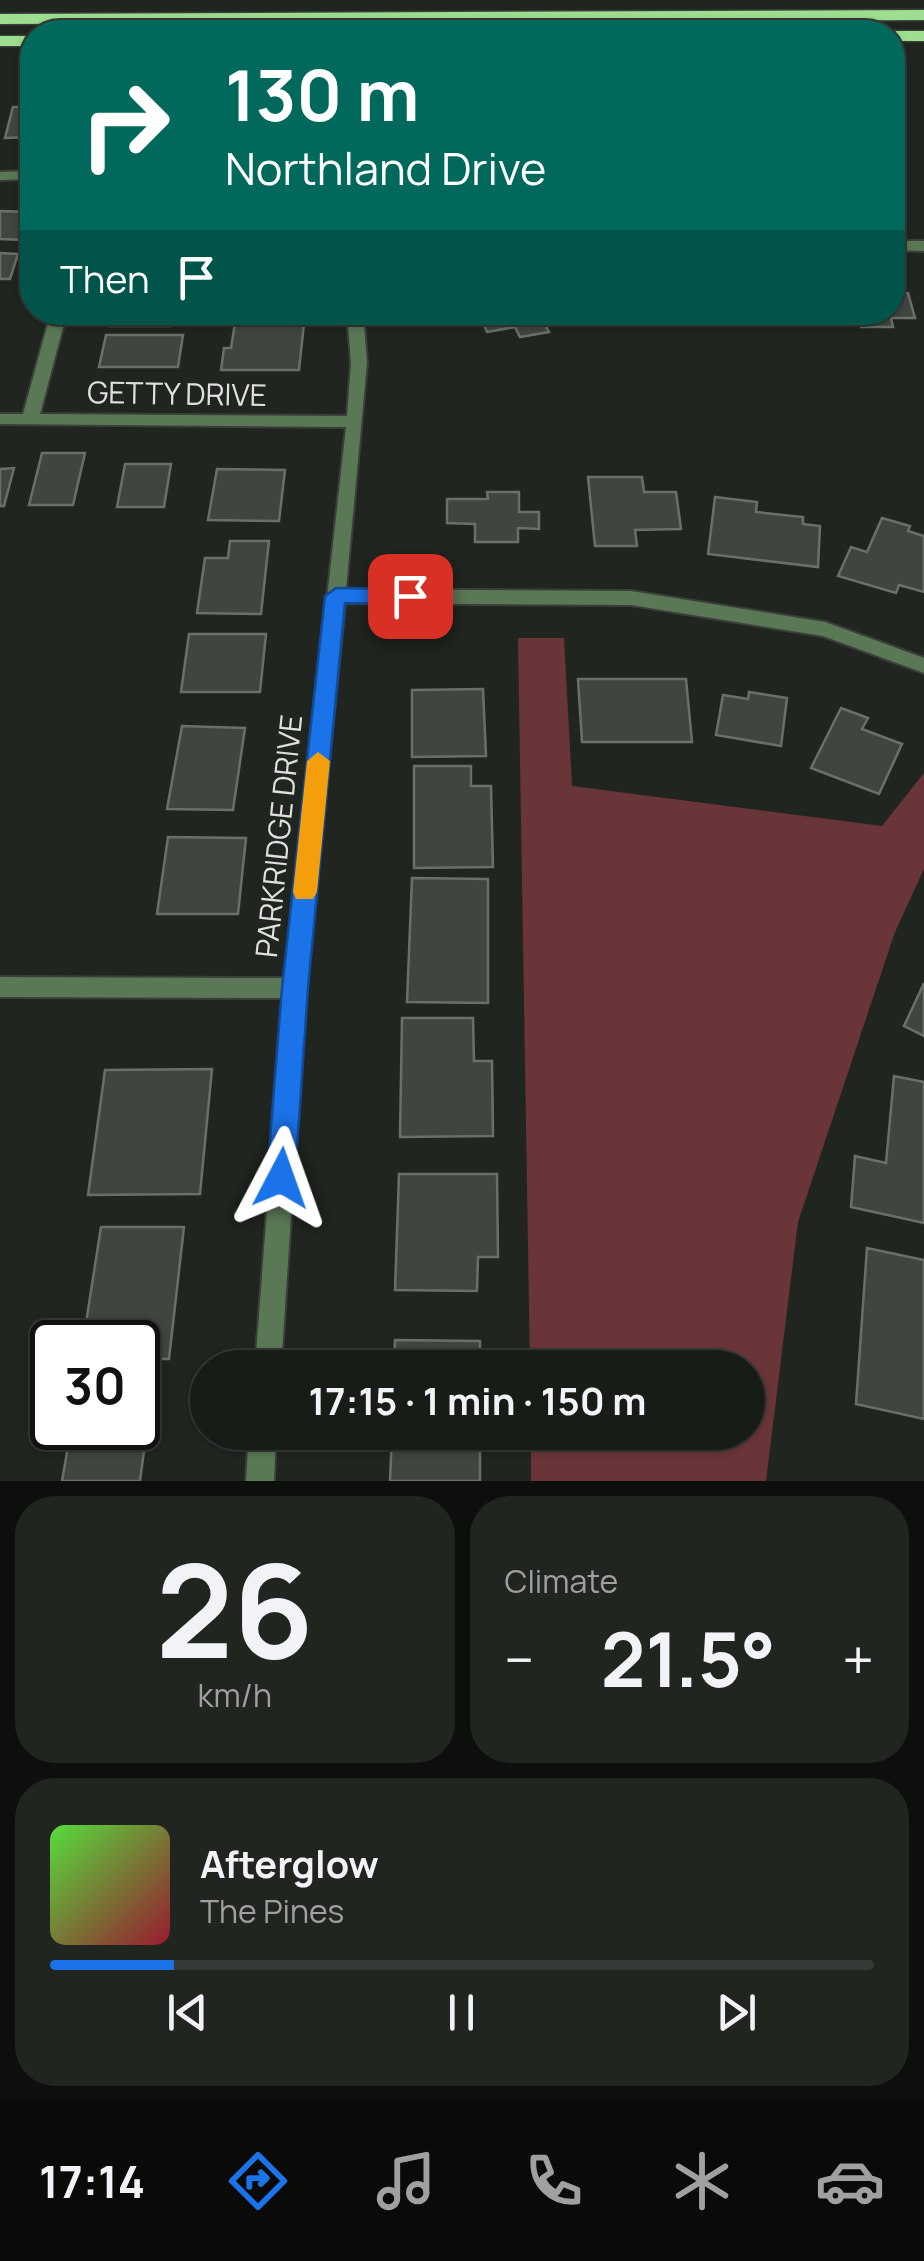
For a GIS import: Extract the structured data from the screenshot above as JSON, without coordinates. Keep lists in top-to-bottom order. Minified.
{"streets":{"street":["GETTY DRIVE","PARKRIDGE DRIVE"]},"crossings":[["GETTY DRIVE","PARKRIDGE DRIVE"]],"page":{"turn":["130 m","Northland Drive"],"then":"Then","limit":"30","trip":"17:15 · 1 min · 150 m","tile":[["26","km/h"],"Climate"],"heat":["−","21.5°","+"],"song":["Afterglow","The Pines"],"tabs":"17:14"}}
